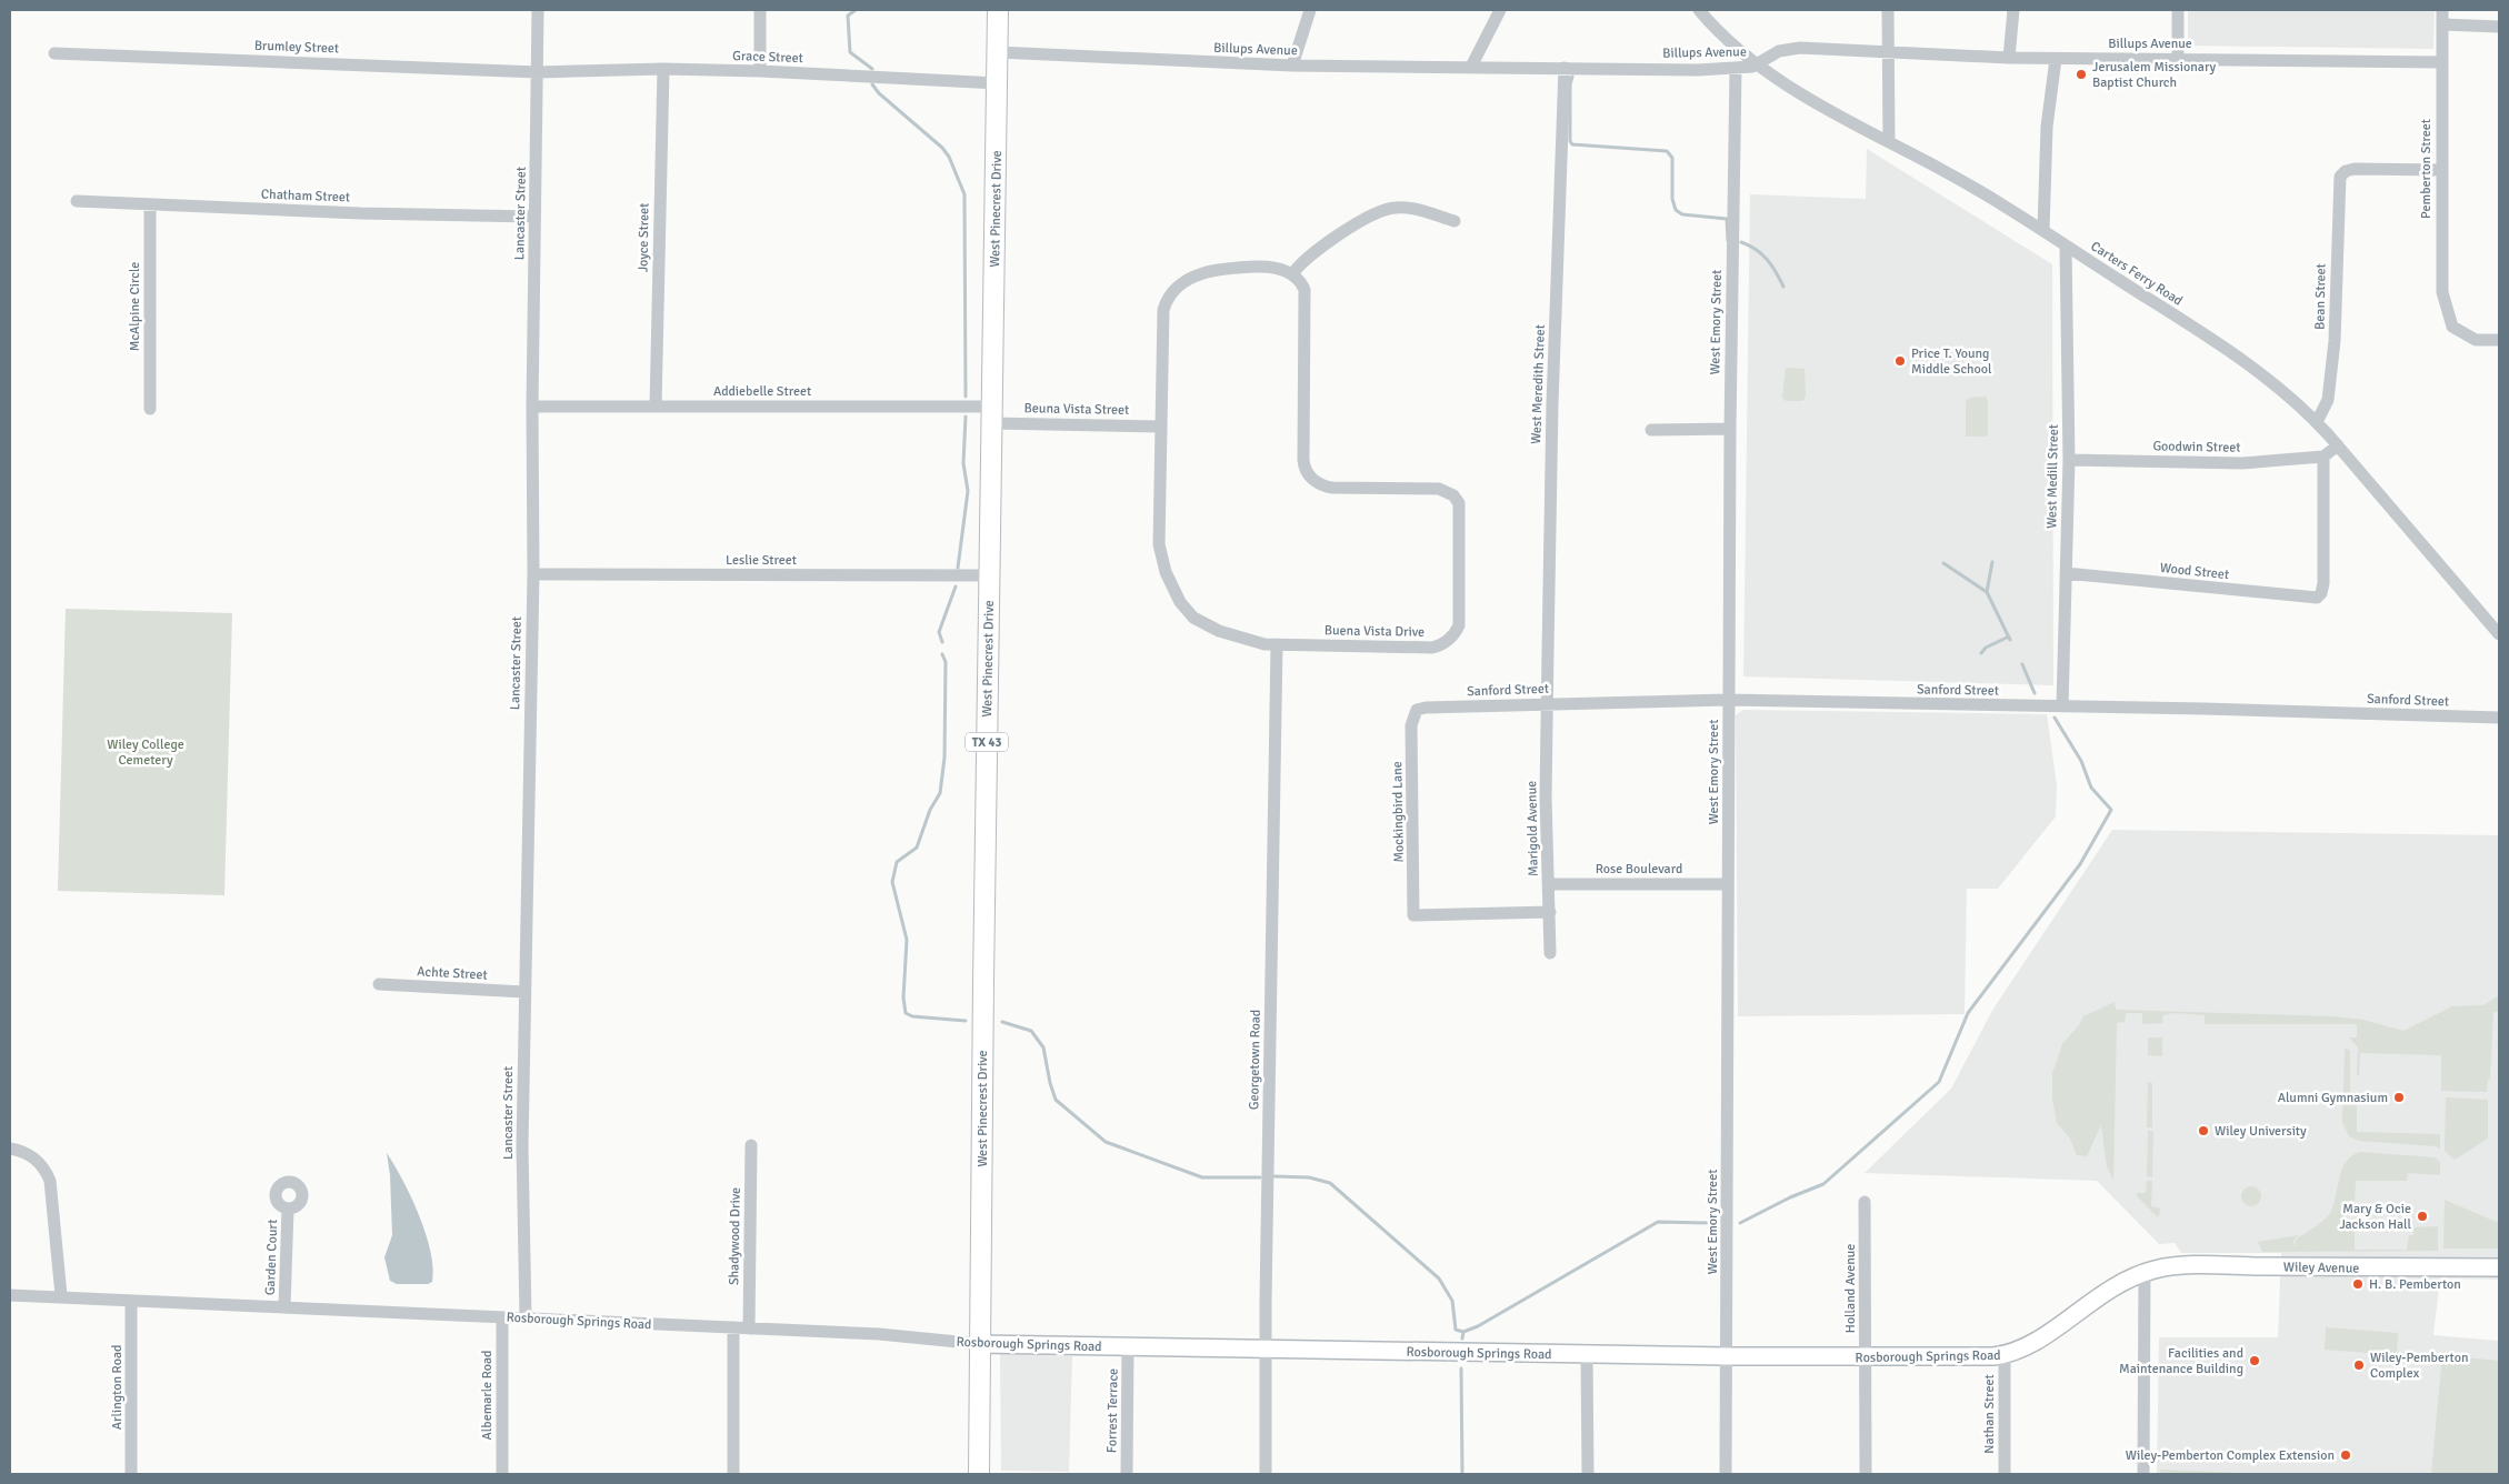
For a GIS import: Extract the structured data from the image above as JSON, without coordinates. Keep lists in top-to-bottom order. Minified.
{"streets":{"main road":["West Pinecrest Drive","TX 43"],"street":["Billups Avenue","Brumley Street","Grace Street","Pemberton Street","Chatham Street","Lancaster Street","Joyce Street","Carters Ferry Road","Bean Street","McAlpine Circle","West Emory Street","West Meredith Street","Addiebelle Street","Beuna Vista Street","Goodwin Street","West Medill Street","Leslie Street","Wood Street","Buena Vista Drive","Sanford Street","Mockingbird Lane","Marigold Avenue","Rose Boulevard","Achte Street","Georgetown Road","Shadywood Drive","Garden Court","Wiley Avenue","Holland Avenue","Rosborough Springs Road","Arlington Road","Albemarle Road","Forrest Terrace","Nathan Street"]},"crossings":[["Billups Avenue","Pemberton Street"],["Billups Avenue","West Pinecrest Drive"],["Billups Avenue","Carters Ferry Road"],["Billups Avenue","West Emory Street"],["Billups Avenue","West Meredith Street"],["Brumley Street","Grace Street"],["Brumley Street","Lancaster Street"],["Grace Street","West Pinecrest Drive"],["Grace Street","Lancaster Street"],["Grace Street","Joyce Street"],["Pemberton Street","Bean Street"],["Chatham Street","Lancaster Street"],["Chatham Street","McAlpine Circle"],["West Pinecrest Drive","Addiebelle Street"],["West Pinecrest Drive","Beuna Vista Street"],["West Pinecrest Drive","Leslie Street"],["West Pinecrest Drive","Rosborough Springs Road"],["Lancaster Street","Addiebelle Street"],["Lancaster Street","Leslie Street"],["Lancaster Street","Achte Street"],["Lancaster Street","Rosborough Springs Road"],["Joyce Street","Addiebelle Street"],["Carters Ferry Road","Bean Street"],["Carters Ferry Road","West Medill Street"],["West Emory Street","Sanford Street"],["West Emory Street","Rose Boulevard"],["West Emory Street","Rosborough Springs Road"],["West Meredith Street","Sanford Street"],["West Meredith Street","Marigold Avenue"],["Addiebelle Street","Beuna Vista Street"],["Beuna Vista Street","Buena Vista Drive"],["Goodwin Street","West Medill Street"],["Goodwin Street","Wood Street"],["West Medill Street","Wood Street"],["West Medill Street","Sanford Street"],["Buena Vista Drive","Georgetown Road"],["Sanford Street","Mockingbird Lane"],["Sanford Street","Marigold Avenue"],["Mockingbird Lane","Marigold Avenue"],["Marigold Avenue","Rose Boulevard"],["Georgetown Road","Rosborough Springs Road"],["Shadywood Drive","Rosborough Springs Road"],["Garden Court","Rosborough Springs Road"],["Wiley Avenue","Rosborough Springs Road"],["Holland Avenue","Rosborough Springs Road"],["Rosborough Springs Road","Arlington Road"],["Rosborough Springs Road","Albemarle Road"],["Rosborough Springs Road","Forrest Terrace"],["Rosborough Springs Road","Nathan Street"]],"parks":["Wiley College Cemetery"],"places":["Jerusalem Missionary Baptist Church","Price T. Young Middle School","Alumni Gymnasium","Wiley University","Mary & Ocie Jackson Hall","H. B. Pemberton","Facilities and Maintenance Building","Wiley-Pemberton Complex","Wiley-Pemberton Complex Extension"]}
